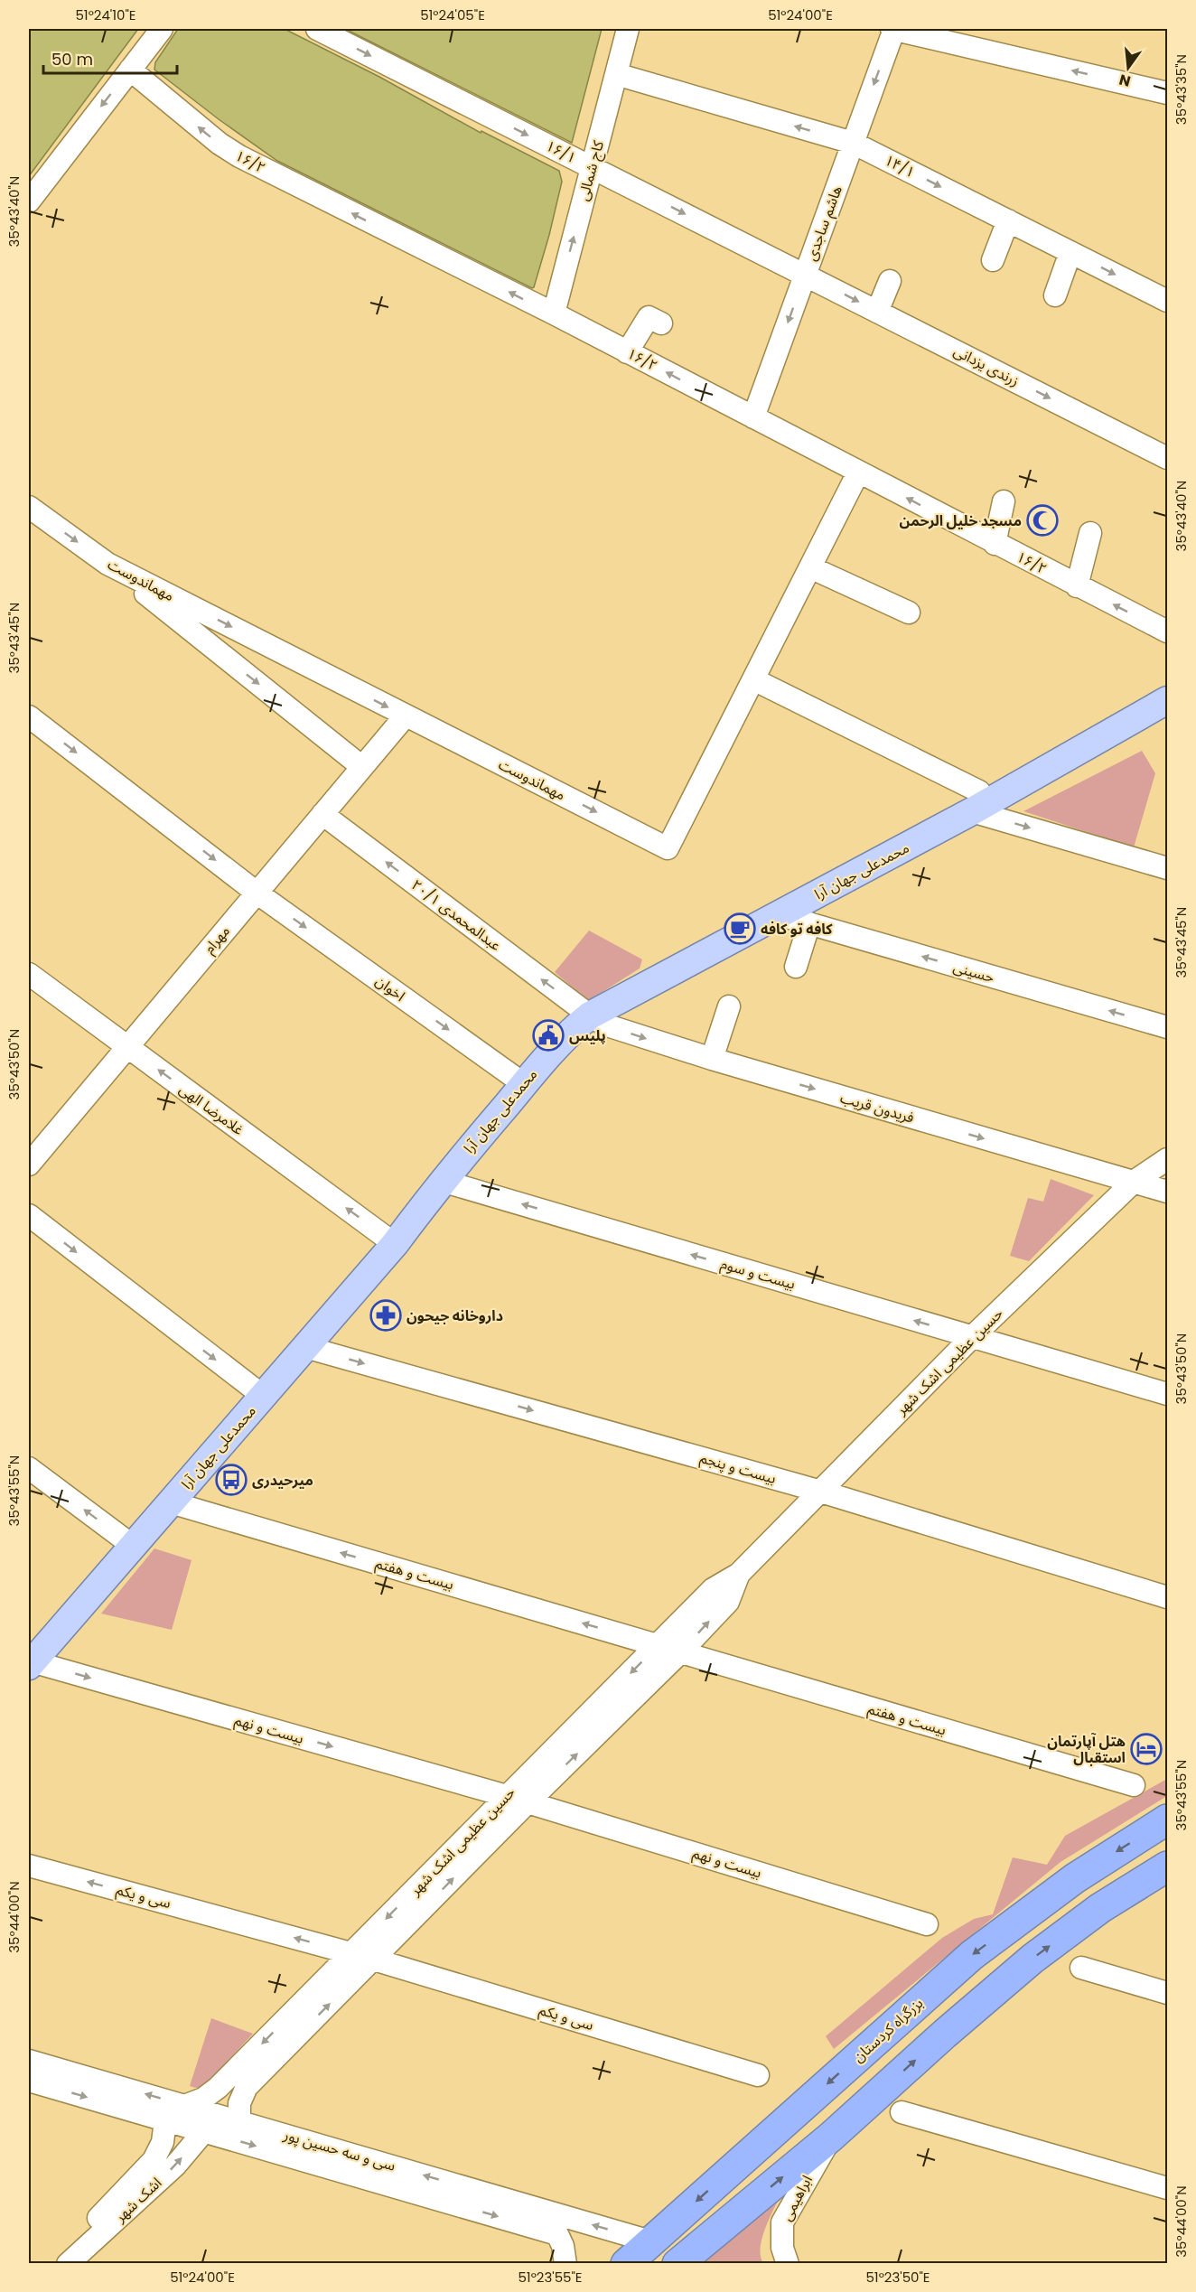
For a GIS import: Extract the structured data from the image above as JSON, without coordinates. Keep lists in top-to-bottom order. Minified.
{"streets":{"highway":["بزرگراه کردستان"],"main road":["محمدعلی جهان آرا"],"street":["۱۶/۱","۱۶/۲","۱۴/۱","کاج شمالی","هاشم ساجدی","زرندی یزدانی","مهماندوست","عبدالمحمدی ۲۰/۱","مهرام","حسینی","اخوان","فریدون قریب","غلامرضا الهی","بیست و سوم","حسین عظیمی اشک شهر","بیست و پنجم","بیست و هفتم","بیست و نهم","سی و یکم","سی و سه حسین پور","ابراهیمی","اشک شهر"]},"crossings":[["۱۶/۱","کاج شمالی"],["۱۶/۱","هاشم ساجدی"],["۱۶/۱","زرندی یزدانی"],["۱۶/۲","کاج شمالی"],["۱۶/۲","هاشم ساجدی"],["۱۶/۲","مهماندوست"],["۱۴/۱","کاج شمالی"],["۱۴/۱","هاشم ساجدی"],["هاشم ساجدی","زرندی یزدانی"],["مهماندوست","مهرام"],["محمدعلی جهان آرا","عبدالمحمدی ۲۰/۱"],["محمدعلی جهان آرا","حسینی"],["محمدعلی جهان آرا","اخوان"],["محمدعلی جهان آرا","فریدون قریب"],["محمدعلی جهان آرا","غلامرضا الهی"],["محمدعلی جهان آرا","بیست و سوم"],["محمدعلی جهان آرا","بیست و پنجم"],["محمدعلی جهان آرا","بیست و هفتم"],["محمدعلی جهان آرا","بیست و نهم"],["عبدالمحمدی ۲۰/۱","مهرام"],["عبدالمحمدی ۲۰/۱","فریدون قریب"],["مهرام","اخوان"],["مهرام","غلامرضا الهی"],["فریدون قریب","حسین عظیمی اشک شهر"],["بیست و سوم","حسین عظیمی اشک شهر"],["حسین عظیمی اشک شهر","بیست و پنجم"],["حسین عظیمی اشک شهر","بیست و هفتم"],["حسین عظیمی اشک شهر","بیست و نهم"],["حسین عظیمی اشک شهر","سی و یکم"],["حسین عظیمی اشک شهر","سی و سه حسین پور"],["بزرگراه کردستان","سی و سه حسین پور"],["سی و سه حسین پور","اشک شهر"]],"one_way":["۱۶/۱","۱۶/۲","کاج شمالی","هاشم ساجدی","زرندی یزدانی","عبدالمحمدی ۲۰/۱","فریدون قریب","غلامرضا الهی","بیست و سوم","بیست و پنجم","بیست و هفتم","بیست و نهم","سی و یکم"],"places":{"mosque":["مسجد خلیل الرحمن"],"cafe":["کافه تو کافه"],"public building":["پلیس"],"pharmacy":["داروخانه جیحون"],"bus stop":["میرحیدری"],"hotel":["هتل آپارتمان استقبال"]},"scale_bar":"50 m","north":"bottom","coordinates":["51°24'10\"E","51°24'05\"E","51°24'00\"E","35°43'35\"N","35°43'40\"N","35°43'45\"N","35°43'50\"N","35°43'55\"N","35°44'00\"N","51°23'55\"E","51°23'50\"E"]}
